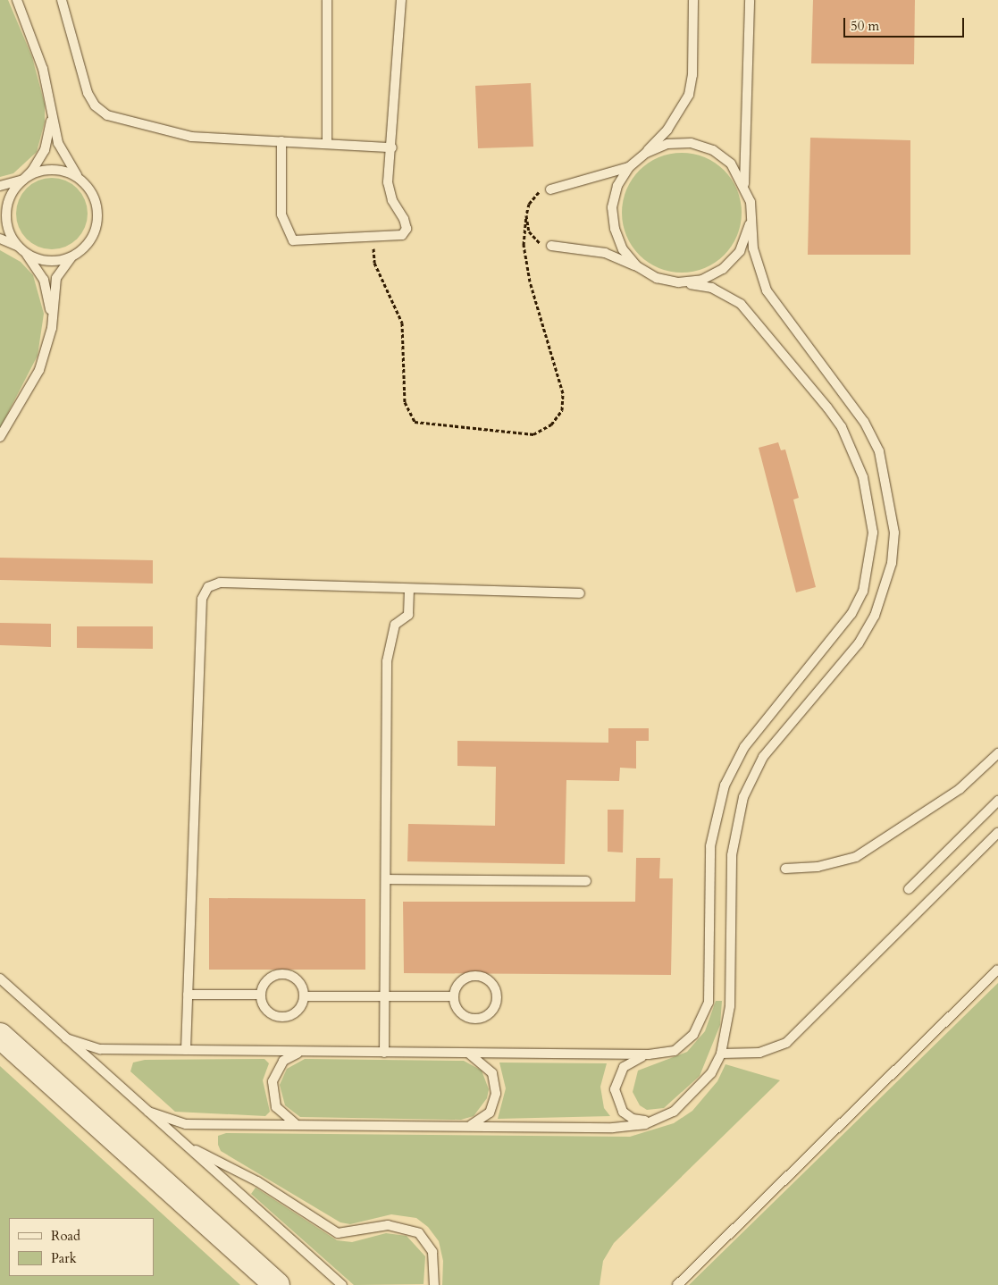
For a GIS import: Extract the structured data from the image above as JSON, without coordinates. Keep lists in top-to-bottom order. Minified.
{"legend":["Road","Park"],"scale_bar":"50 m"}
